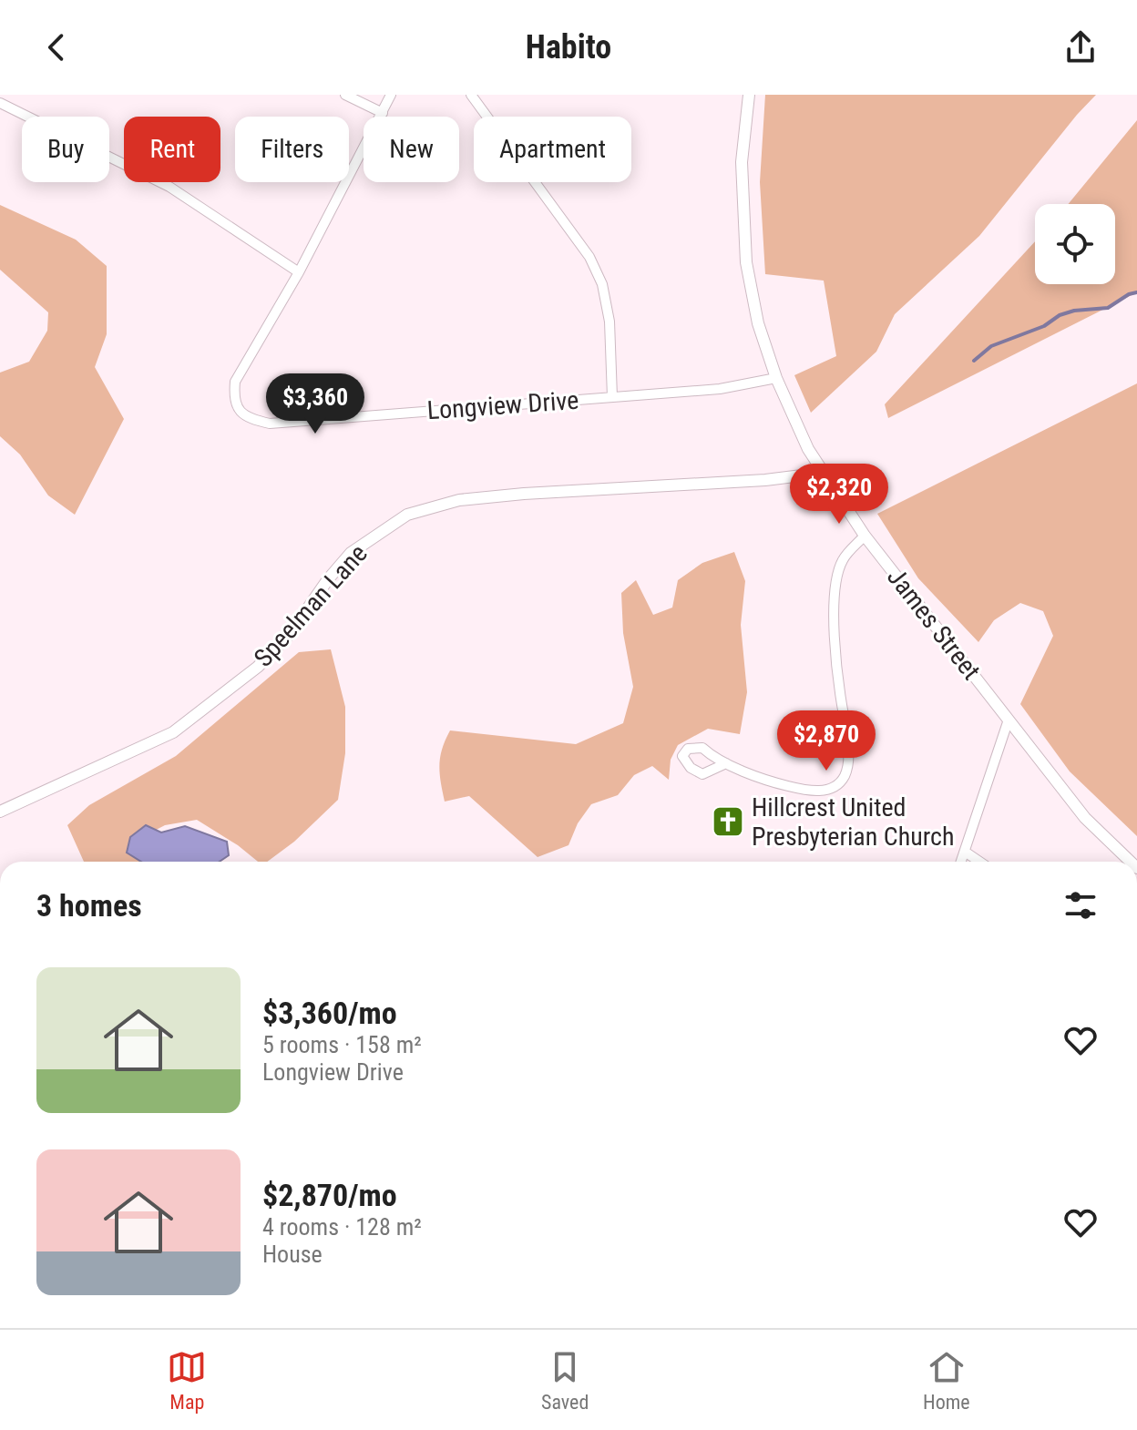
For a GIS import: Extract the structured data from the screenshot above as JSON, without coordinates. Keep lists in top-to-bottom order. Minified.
{"streets":{"street":["Longview Drive","Speelman Lane","James Street"]},"crossings":[["Longview Drive","James Street"],["Speelman Lane","James Street"]],"places":{"church":["Hillcrest United Presbyterian Church"]},"page":{"header":"Habito","chip":["Buy","Rent","Filters","New","Apartment"],"price":["$3,360","$2,320","$2,870"],"heading":"3 homes","list":[{"name":"$3,360/mo","note":"5 rooms · 158 m² · Longview Drive"},{"name":"$2,870/mo","note":"4 rooms · 128 m² · House"}],"tabs":["Map","Saved","Home"]}}
